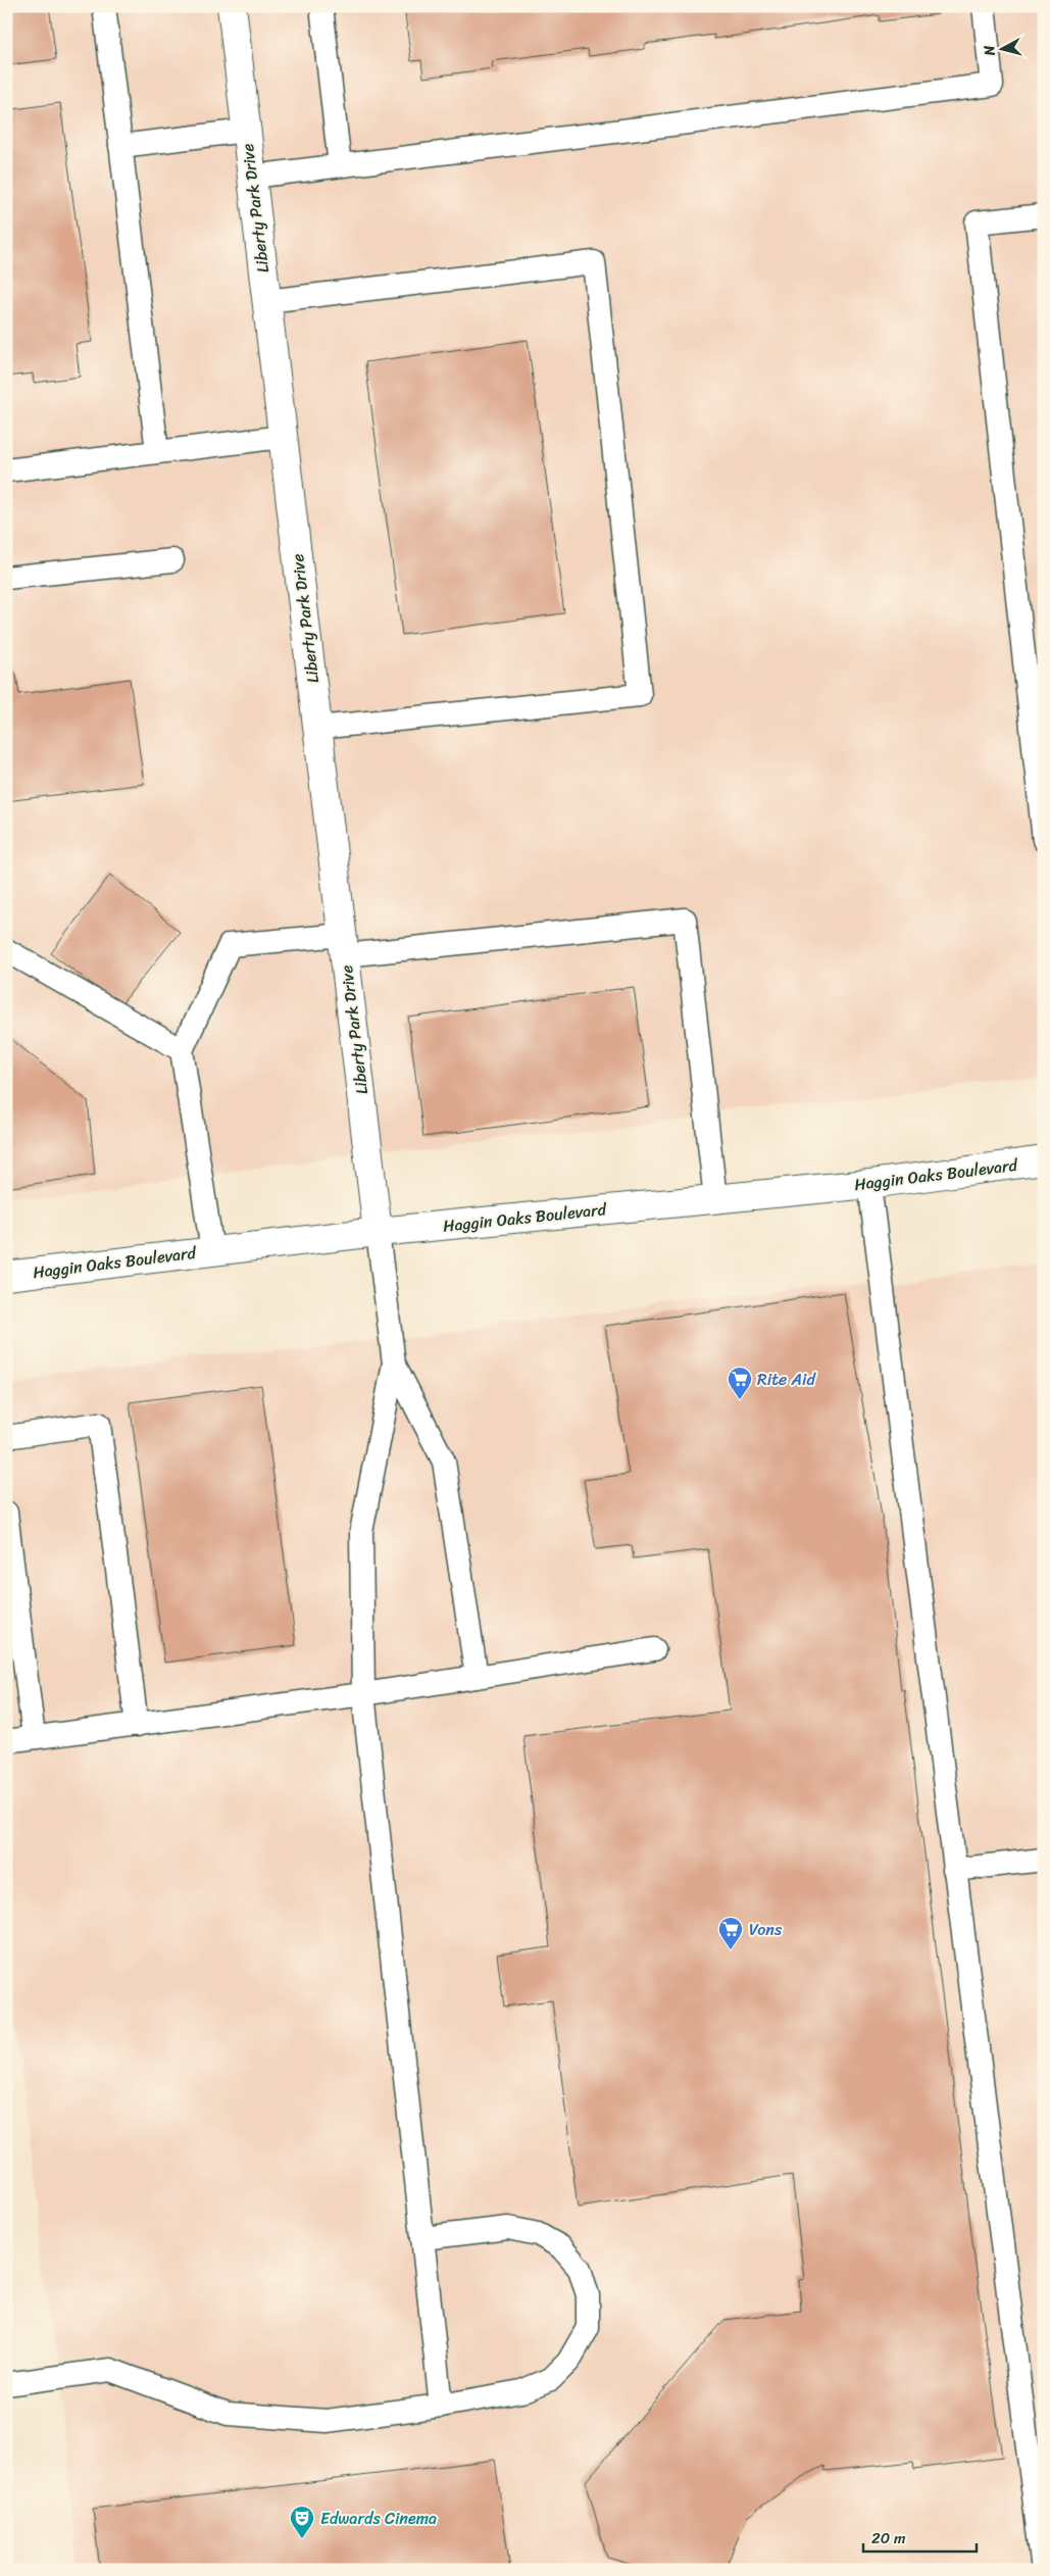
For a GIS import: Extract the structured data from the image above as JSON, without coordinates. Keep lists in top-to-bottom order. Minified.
{"streets":{"street":["Liberty Park Drive","Haggin Oaks Boulevard"]},"crossings":[["Liberty Park Drive","Haggin Oaks Boulevard"]],"places":{"supermarket":["Rite Aid","Vons"],"theatre":["Edwards Cinema"]},"scale_bar":"20 m","north":"left"}
